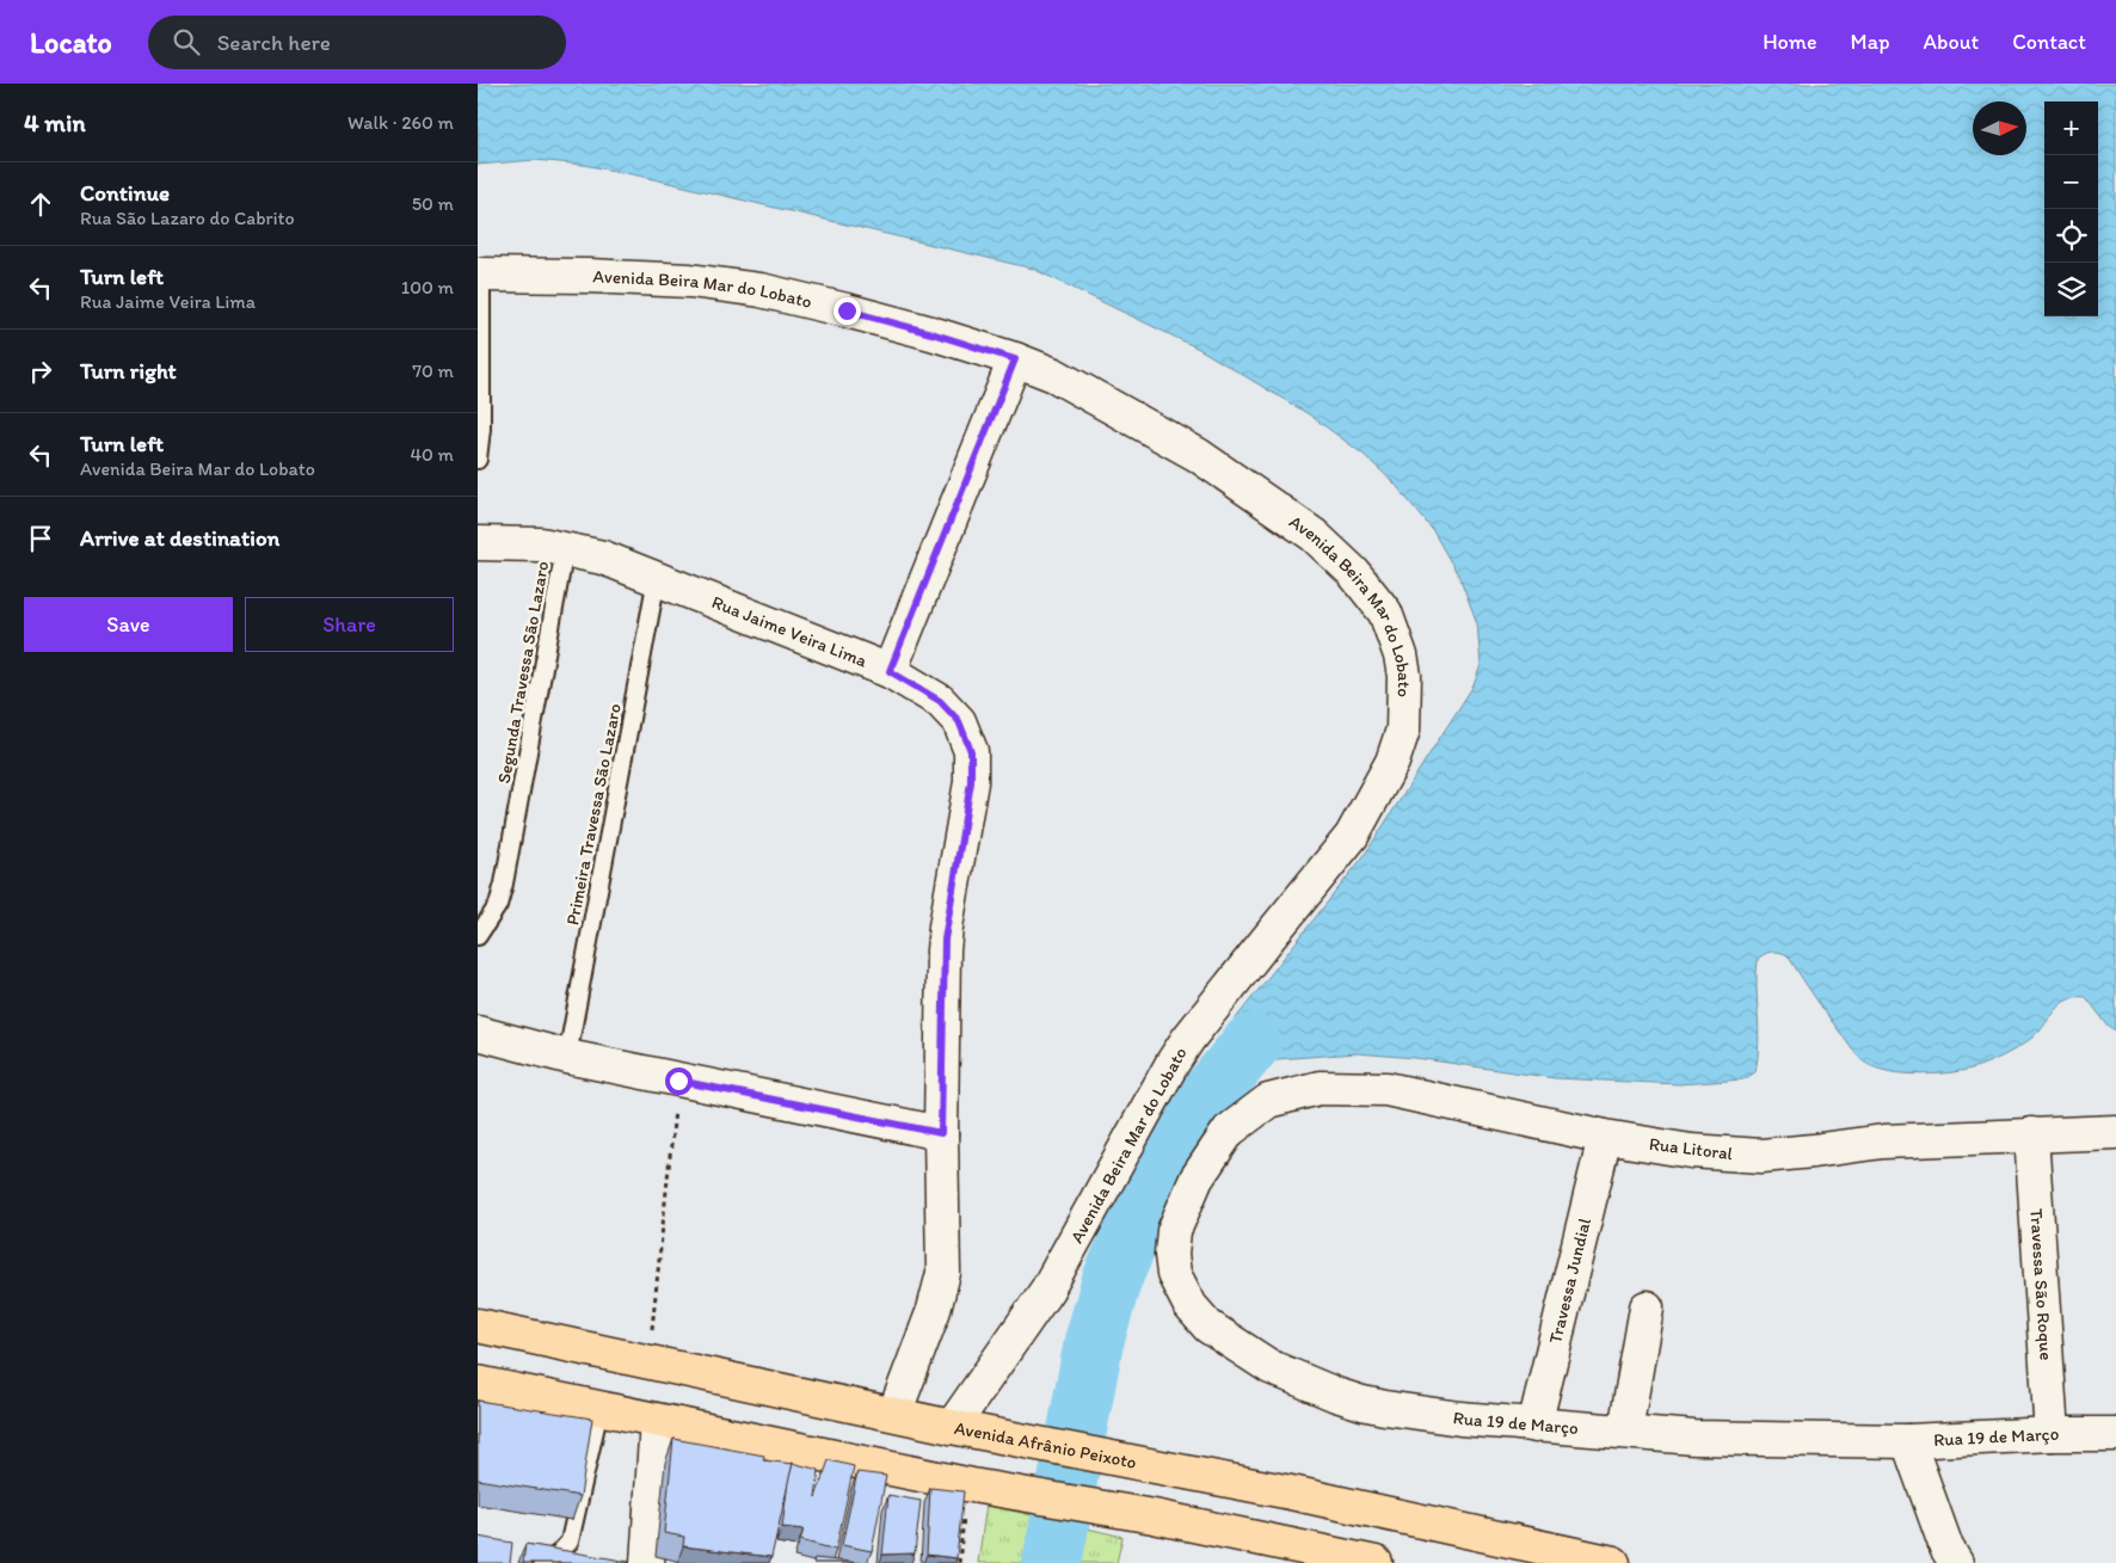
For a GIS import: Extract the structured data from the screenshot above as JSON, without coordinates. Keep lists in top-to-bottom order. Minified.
{"streets":{"main road":["Avenida Afrânio Peixoto"],"street":["Avenida Beira Mar do Lobato","Rua Jaime Veira Lima","Rua Litoral","Travessa Jundial","Travessa São Roque","Rua 19 de Março"],"lane":["Segunda Travessa São Lazaro","Primeira Travessa São Lazaro"]},"crossings":[["Avenida Beira Mar do Lobato","Avenida Afrânio Peixoto"],["Rua Jaime Veira Lima","Segunda Travessa São Lazaro"],["Rua Jaime Veira Lima","Primeira Travessa São Lazaro"],["Rua Jaime Veira Lima","Avenida Afrânio Peixoto"],["Rua Litoral","Travessa Jundial"],["Rua Litoral","Travessa São Roque"],["Rua Litoral","Rua 19 de Março"],["Travessa Jundial","Rua 19 de Março"],["Travessa São Roque","Rua 19 de Março"]],"north":"right","page":{"header":"Locato","search":"Search here","nav":["Home","Map","About","Contact"],"heading":["4 min","Walk · 260 m"],"map_buttons":["+","−"],"list":[["Continue","Rua São Lazaro do Cabrito","50 m"],["Turn left","Rua Jaime Veira Lima","100 m"],["Turn right","70 m"],["Turn left","Avenida Beira Mar do Lobato","40 m"],"Arrive at destination"],"buttons":["Save","Share"]}}
